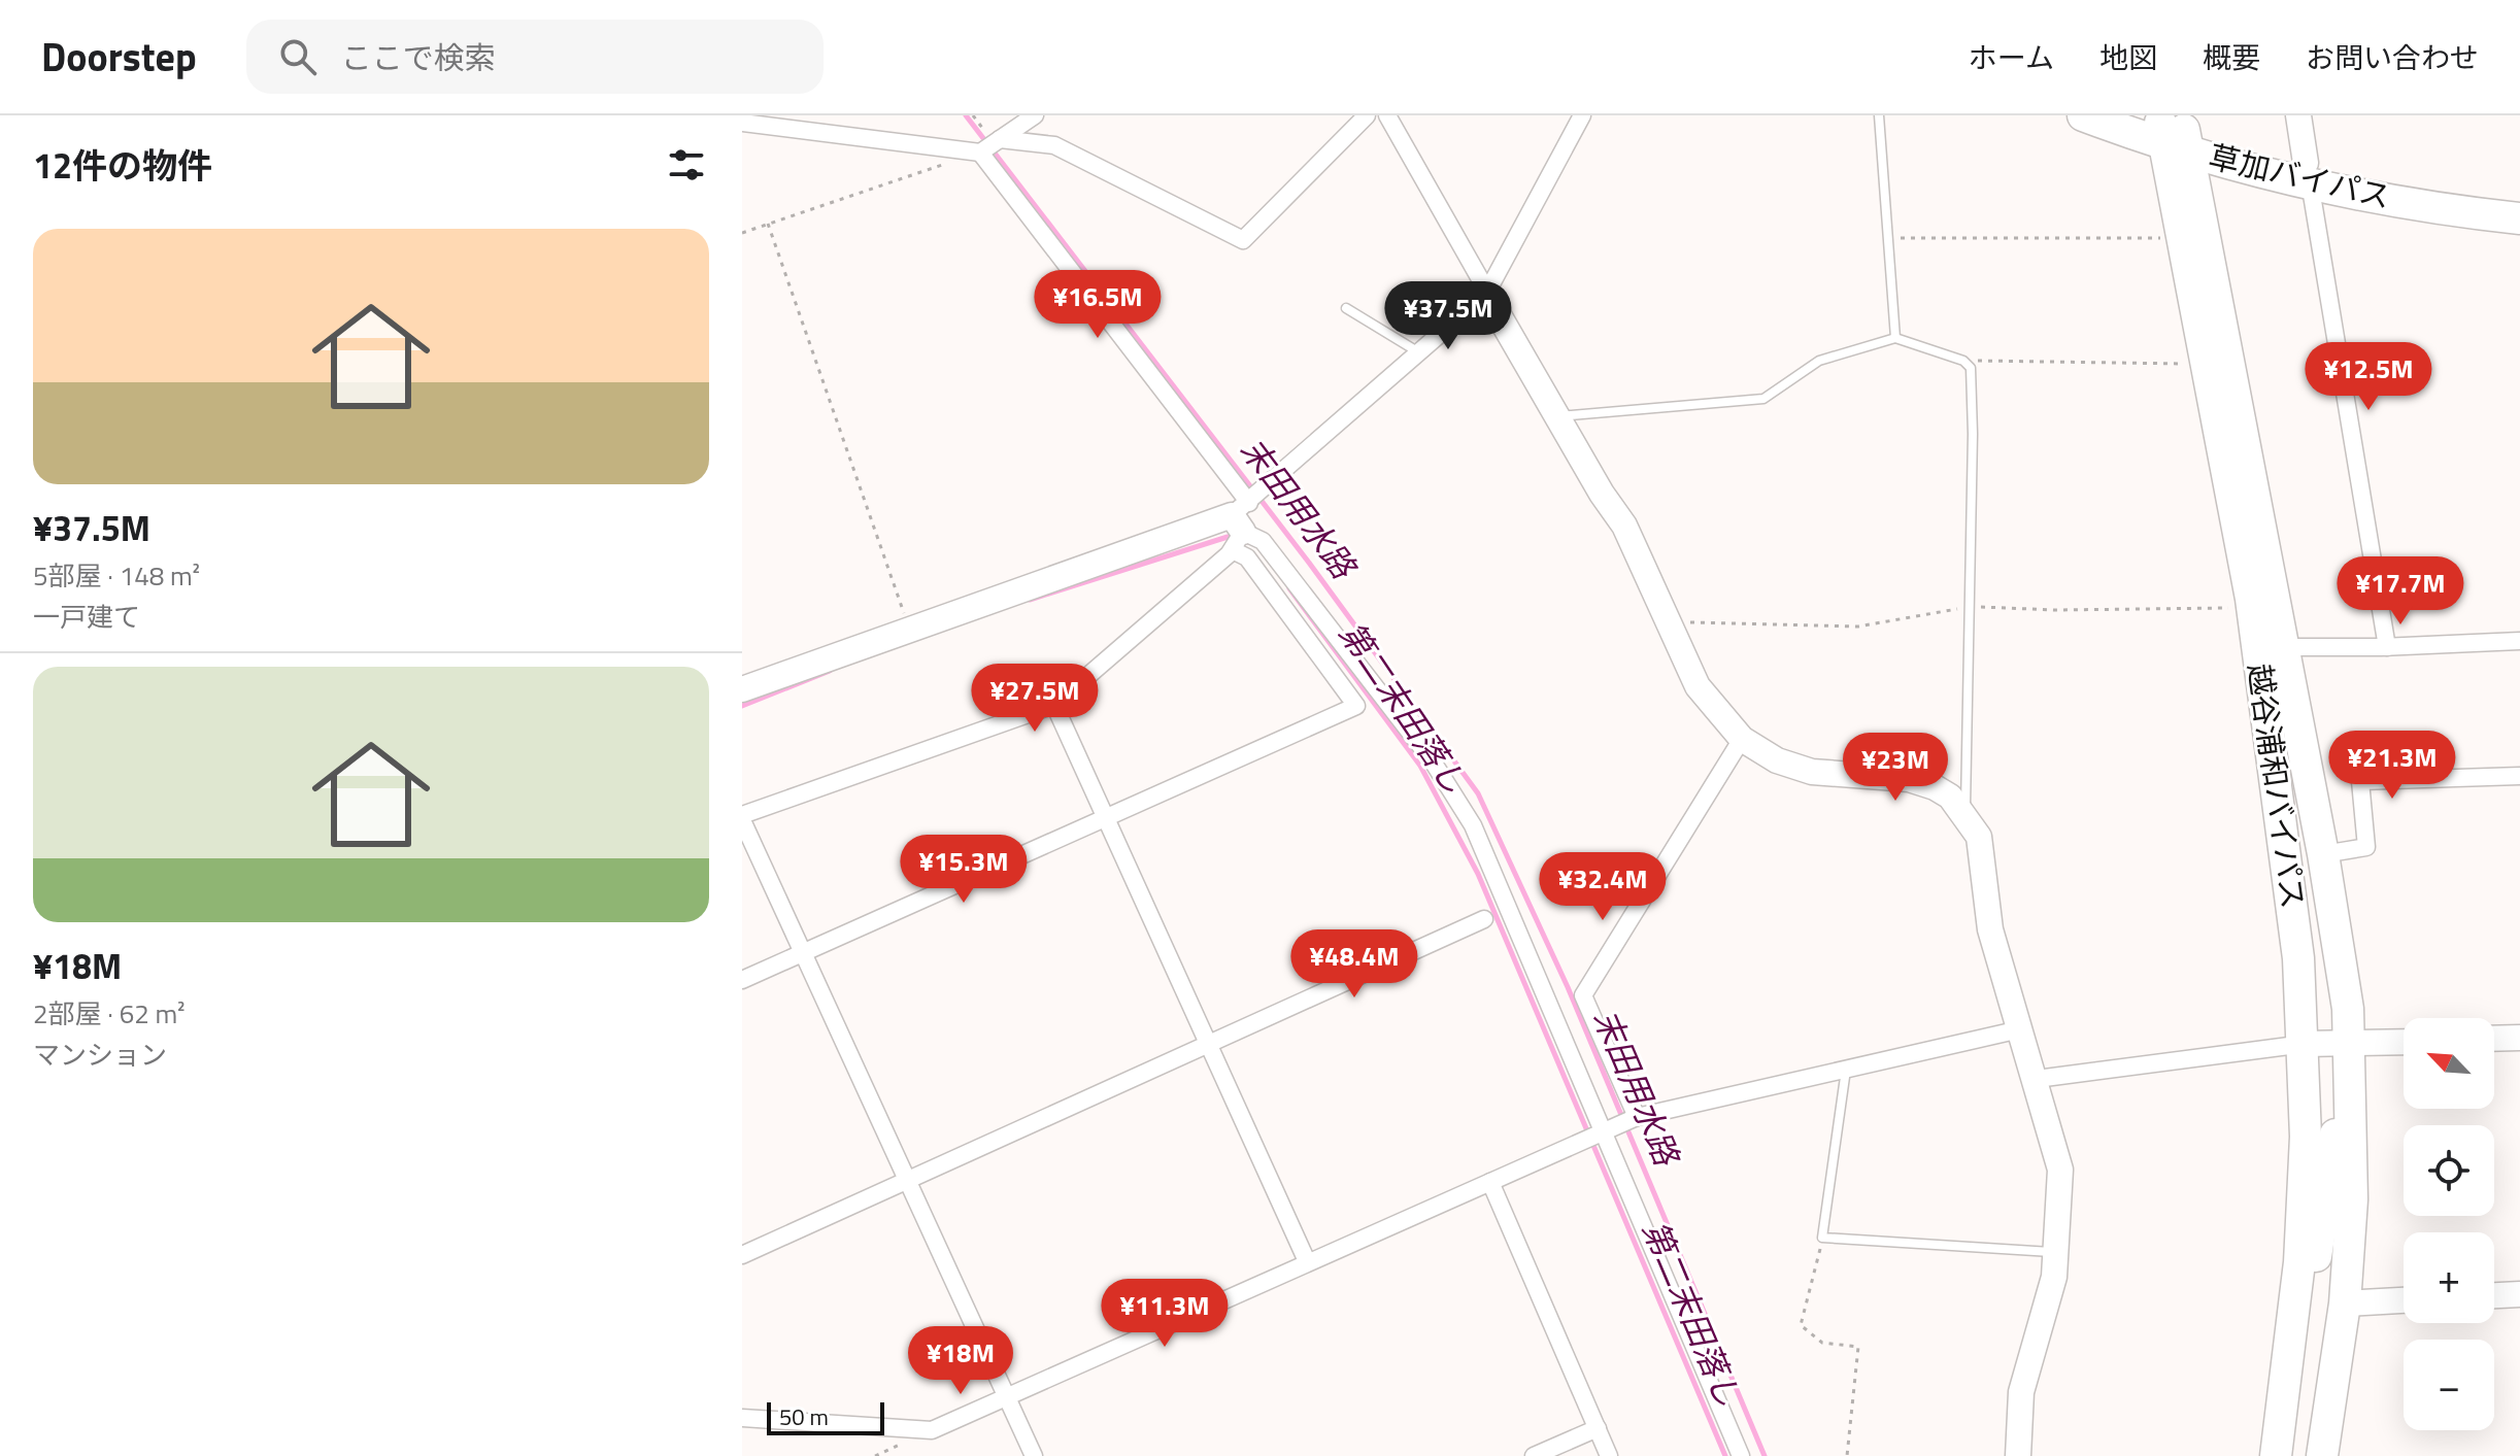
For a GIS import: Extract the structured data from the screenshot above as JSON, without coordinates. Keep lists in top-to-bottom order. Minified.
{"streets":{"highway":["草加バイパス","越谷浦和バイパス"]},"crossings":[["草加バイパス","越谷浦和バイパス"]],"water":["末田用水路","第二末田落し"],"scale_bar":"50 m","north":"top left","page":{"header":"Doorstep","search":"ここで検索","nav":["ホーム","地図","概要","お問い合わせ"],"heading":"12件の物件","list":[{"name":"¥37.5M","note":"5部屋 · 148 m² · 一戸建て"},{"name":"¥18M","note":"2部屋 · 62 m² · マンション"}],"price":["¥16.5M","¥37.5M","¥12.5M","¥17.7M","¥27.5M","¥21.3M","¥23M","¥15.3M","¥32.4M","¥48.4M","¥11.3M","¥18M"],"map_buttons":["+","−"],"scale":"50 m"}}
